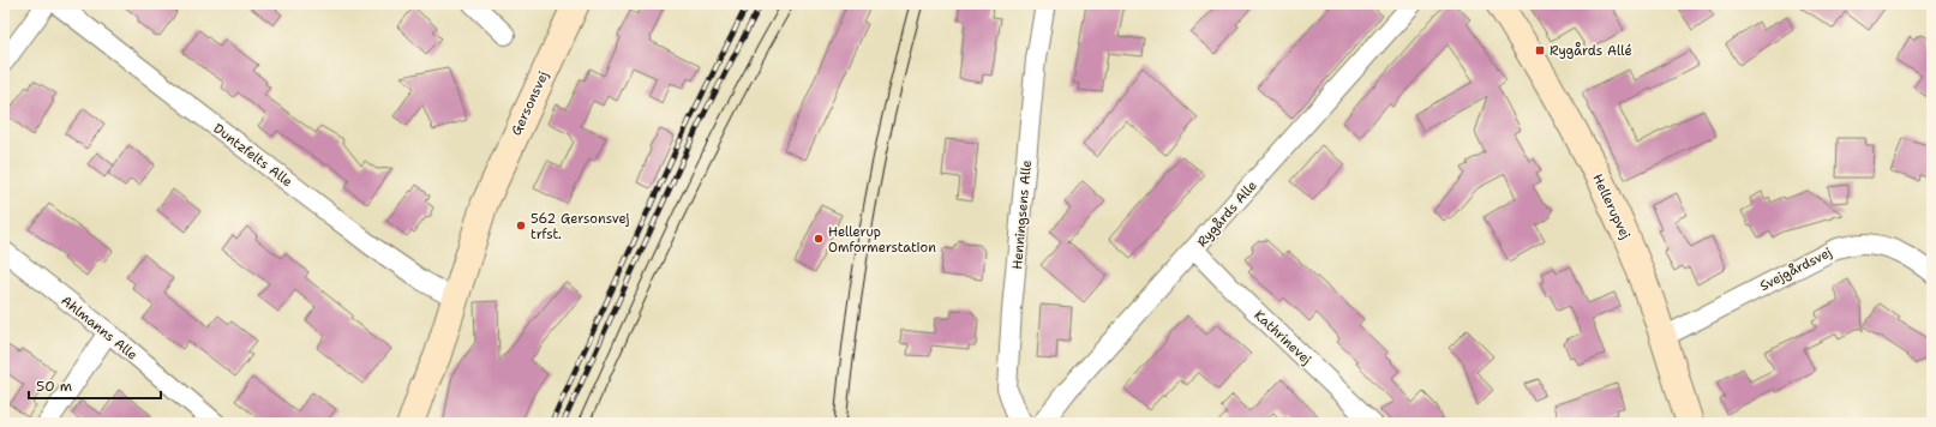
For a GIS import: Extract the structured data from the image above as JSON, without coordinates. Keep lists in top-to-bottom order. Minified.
{"streets":{"street":["Gersonsvej","Duntzfelts Alle","Hellerupvej","Rygårds Alle","Henningsens Alle","Svejgårdsvej","Ahlmanns Alle","Kathrinevej"]},"crossings":[["Gersonsvej","Duntzfelts Alle"],["Hellerupvej","Svejgårdsvej"],["Rygårds Alle","Kathrinevej"]],"places":{"transit":["Rygårds Allé"],"other":["562 Gersonsvej trfst.","Hellerup Omformerstation"]},"scale_bar":"50 m"}
